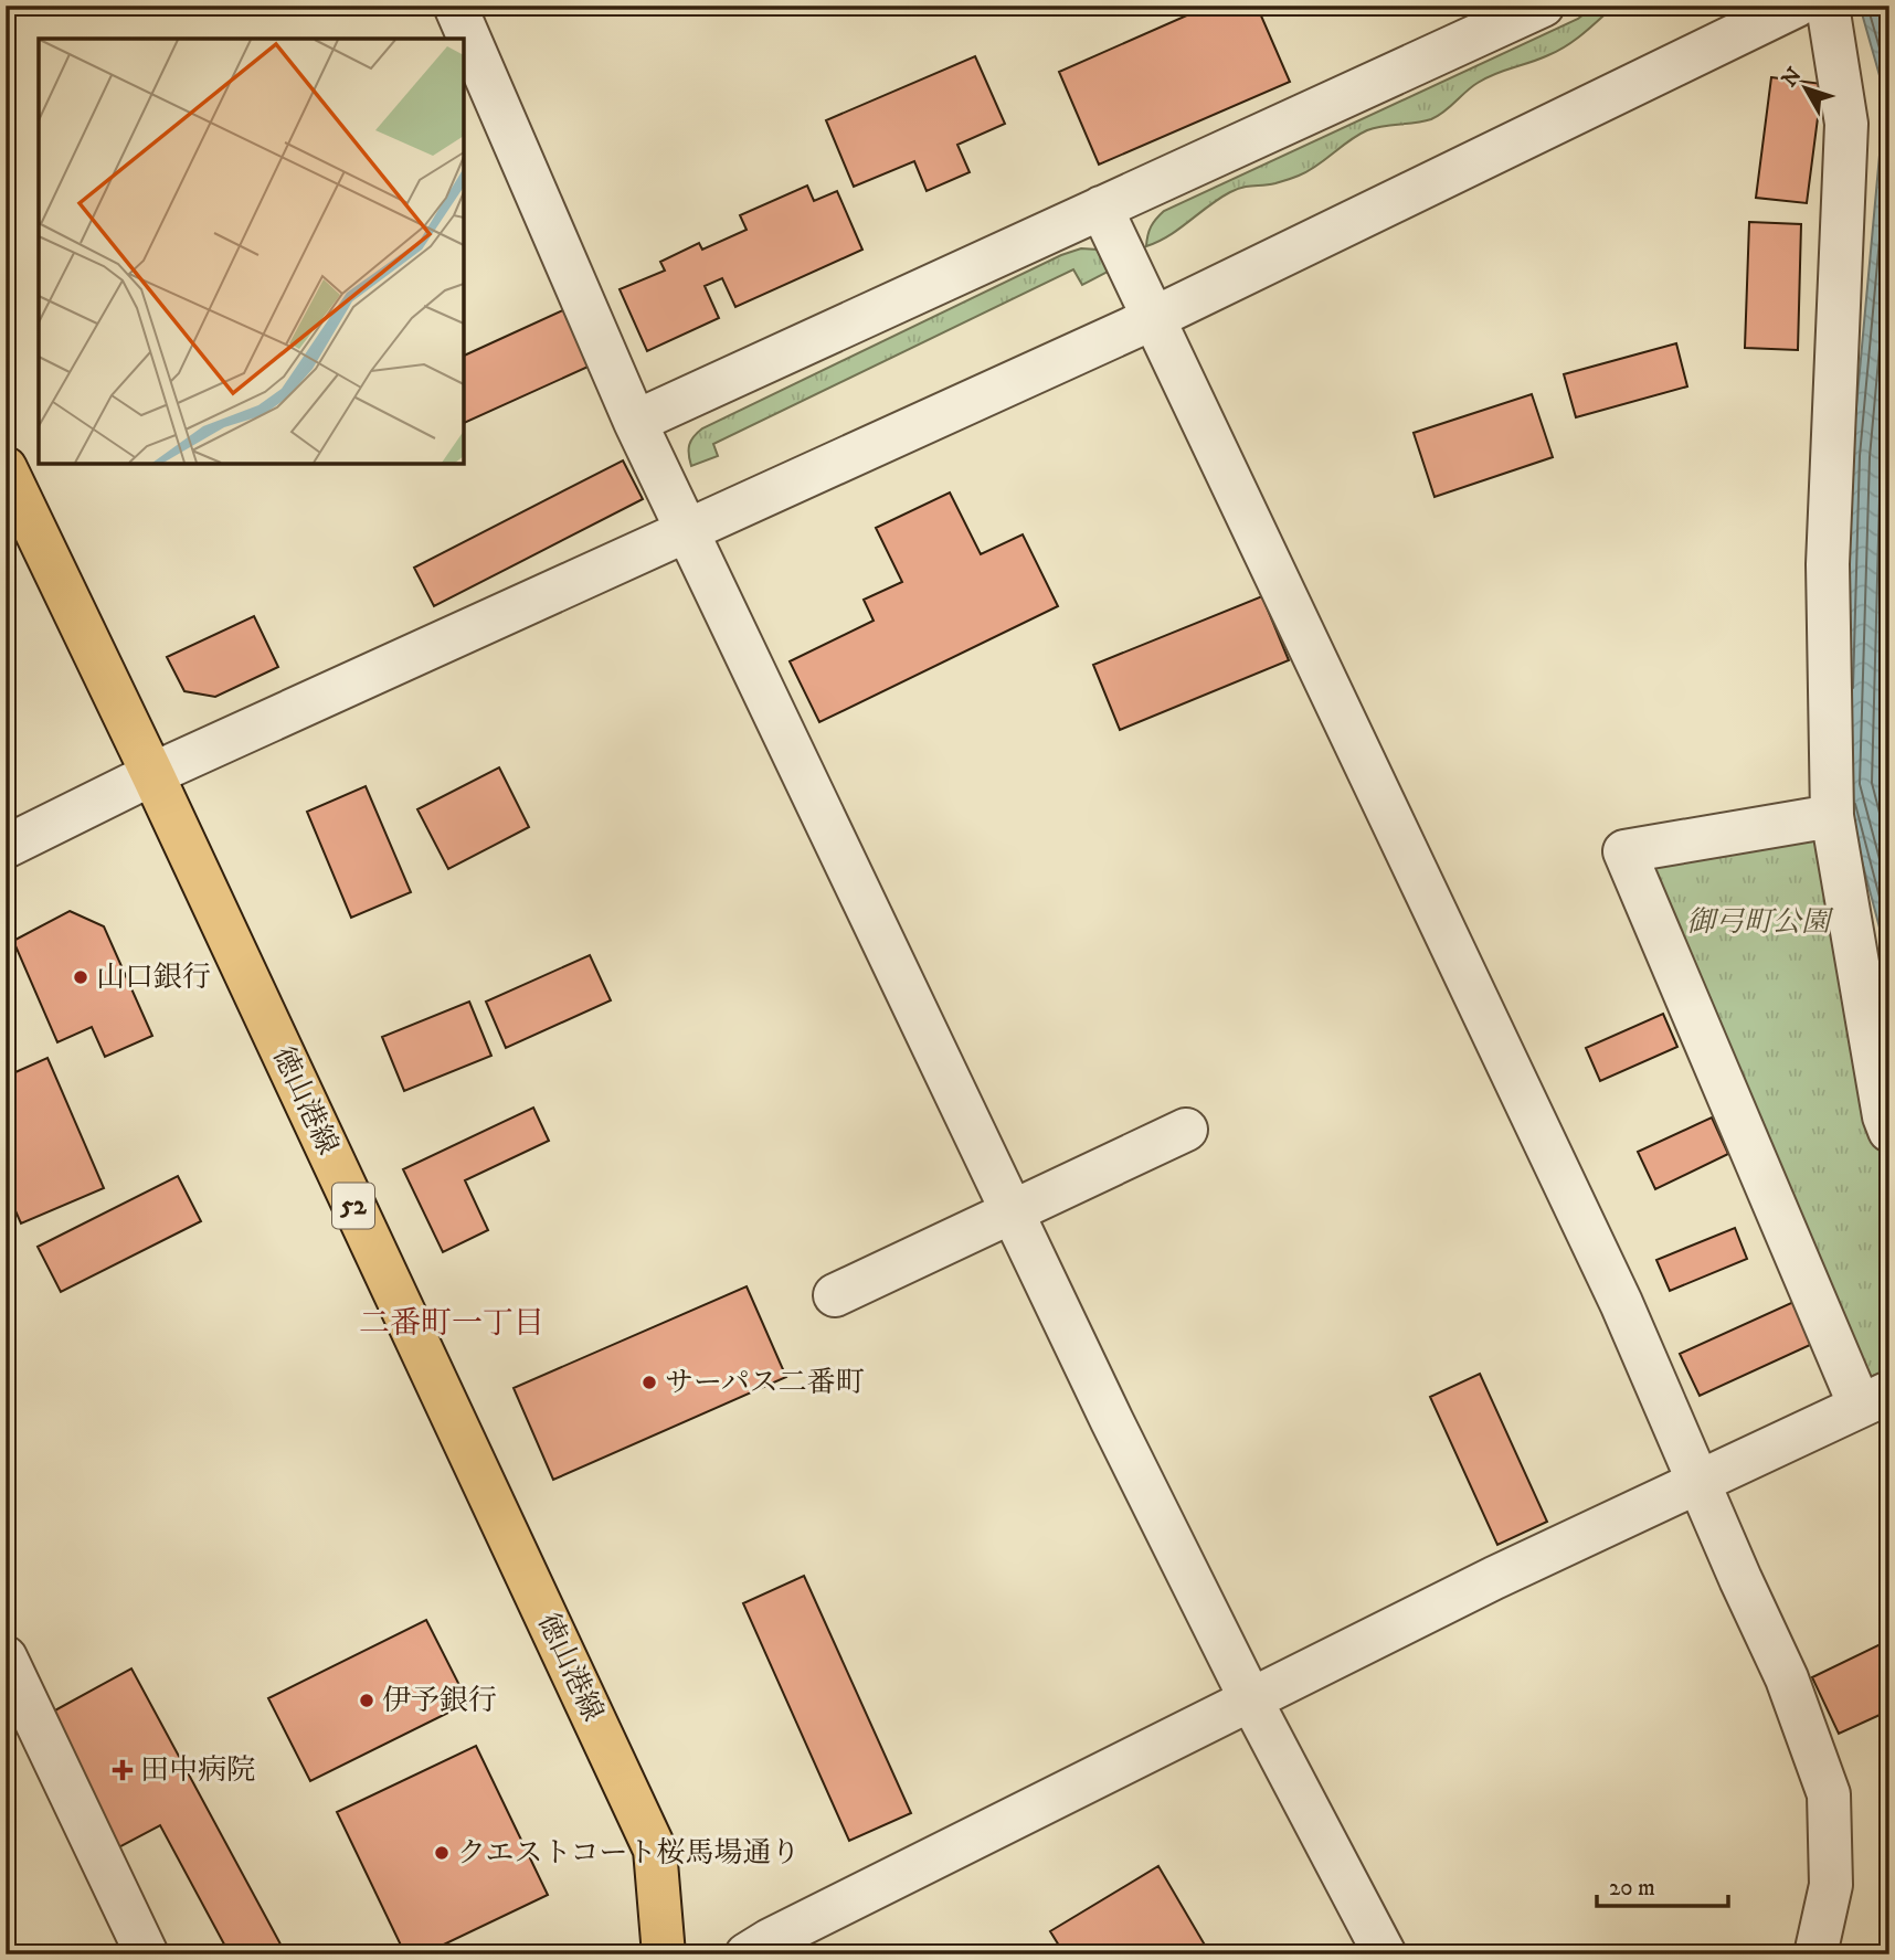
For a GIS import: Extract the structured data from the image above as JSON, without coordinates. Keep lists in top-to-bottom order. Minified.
{"streets":{"main road":["徳山港線","52"]},"districts":["二番町一丁目"],"parks":["御弓町公園"],"places":{"other":["山口銀行","サーパス二番町","伊予銀行","クエストコート桜馬場通り"],"health":["田中病院"]},"scale_bar":"20 m","north":"top left"}
